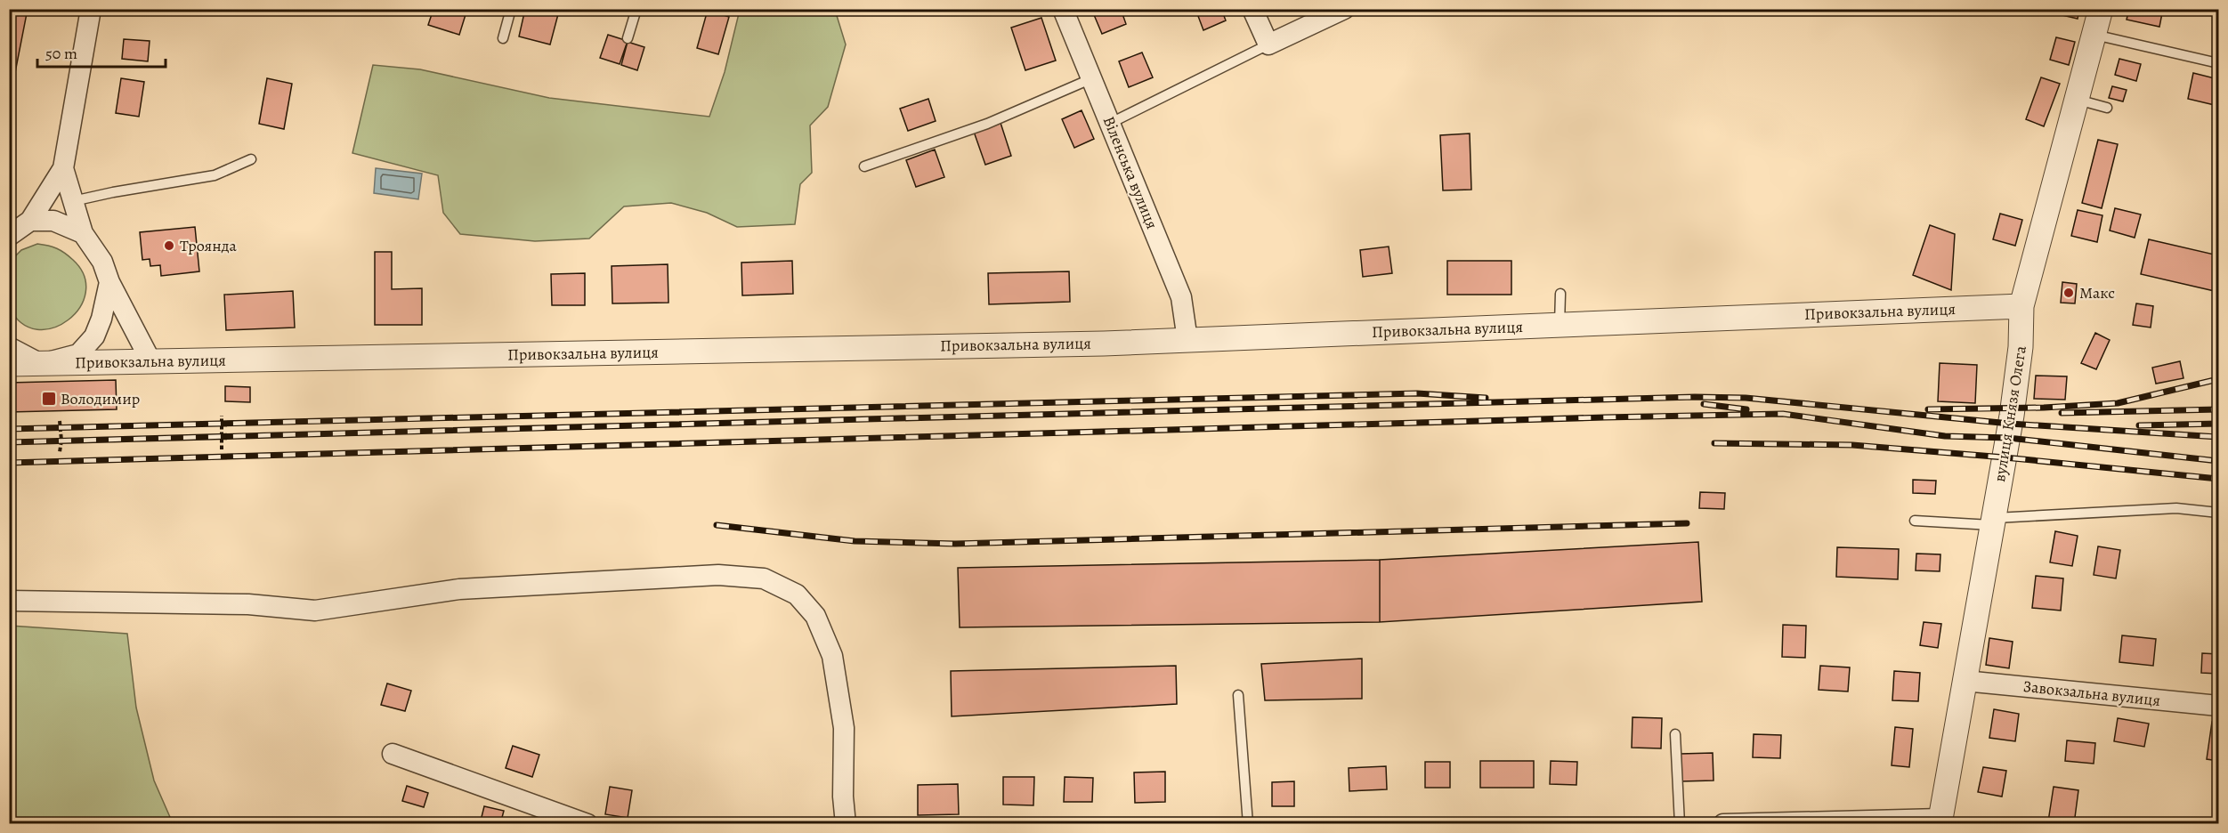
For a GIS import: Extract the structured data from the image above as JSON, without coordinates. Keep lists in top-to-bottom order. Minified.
{"streets":{"street":["Віленська вулиця","Привокзальна вулиця","вулиця Князя Олега","Завокзальна вулиця"]},"crossings":[["Віленська вулиця","Привокзальна вулиця"],["Привокзальна вулиця","вулиця Князя Олега"],["вулиця Князя Олега","Завокзальна вулиця"]],"places":{"other":["Троянда","Макс"],"transit":["Володимир"]},"scale_bar":"50 m"}
